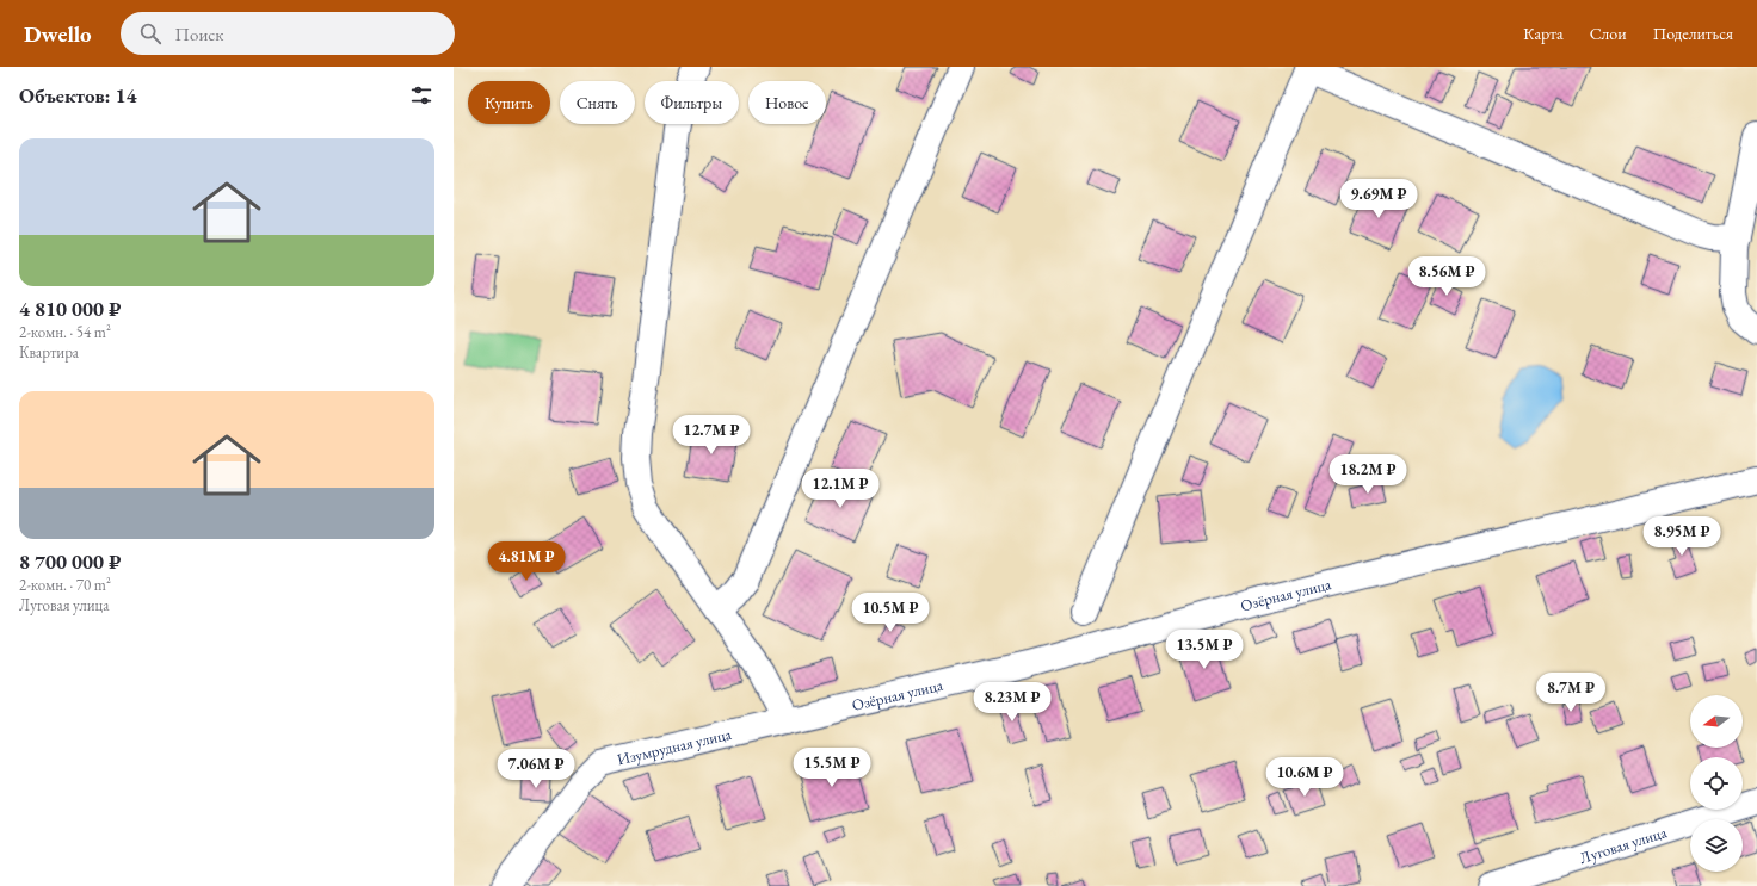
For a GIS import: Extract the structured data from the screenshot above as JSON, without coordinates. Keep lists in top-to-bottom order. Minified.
{"streets":{"street":["Озёрная улица","Изумрудная улица","Луговая улица"]},"crossings":[["Озёрная улица","Изумрудная улица"]],"north":"left","page":{"header":"Dwello","search":"Поиск","nav":["Карта","Слои","Поделиться"],"heading":"Объектов: 14","chip":["Купить","Снять","Фильтры","Новое"],"list":[{"name":"4 810 000 ₽","note":"2-комн. · 54 m² · Квартира"},{"name":"8 700 000 ₽","note":"2-комн. · 70 m² · Луговая улица"}],"price":["9.69M ₽","8.56M ₽","12.7M ₽","18.2M ₽","12.1M ₽","8.95M ₽","4.81M ₽","10.5M ₽","13.5M ₽","8.7M ₽","8.23M ₽","15.5M ₽","7.06M ₽","10.6M ₽"]}}
